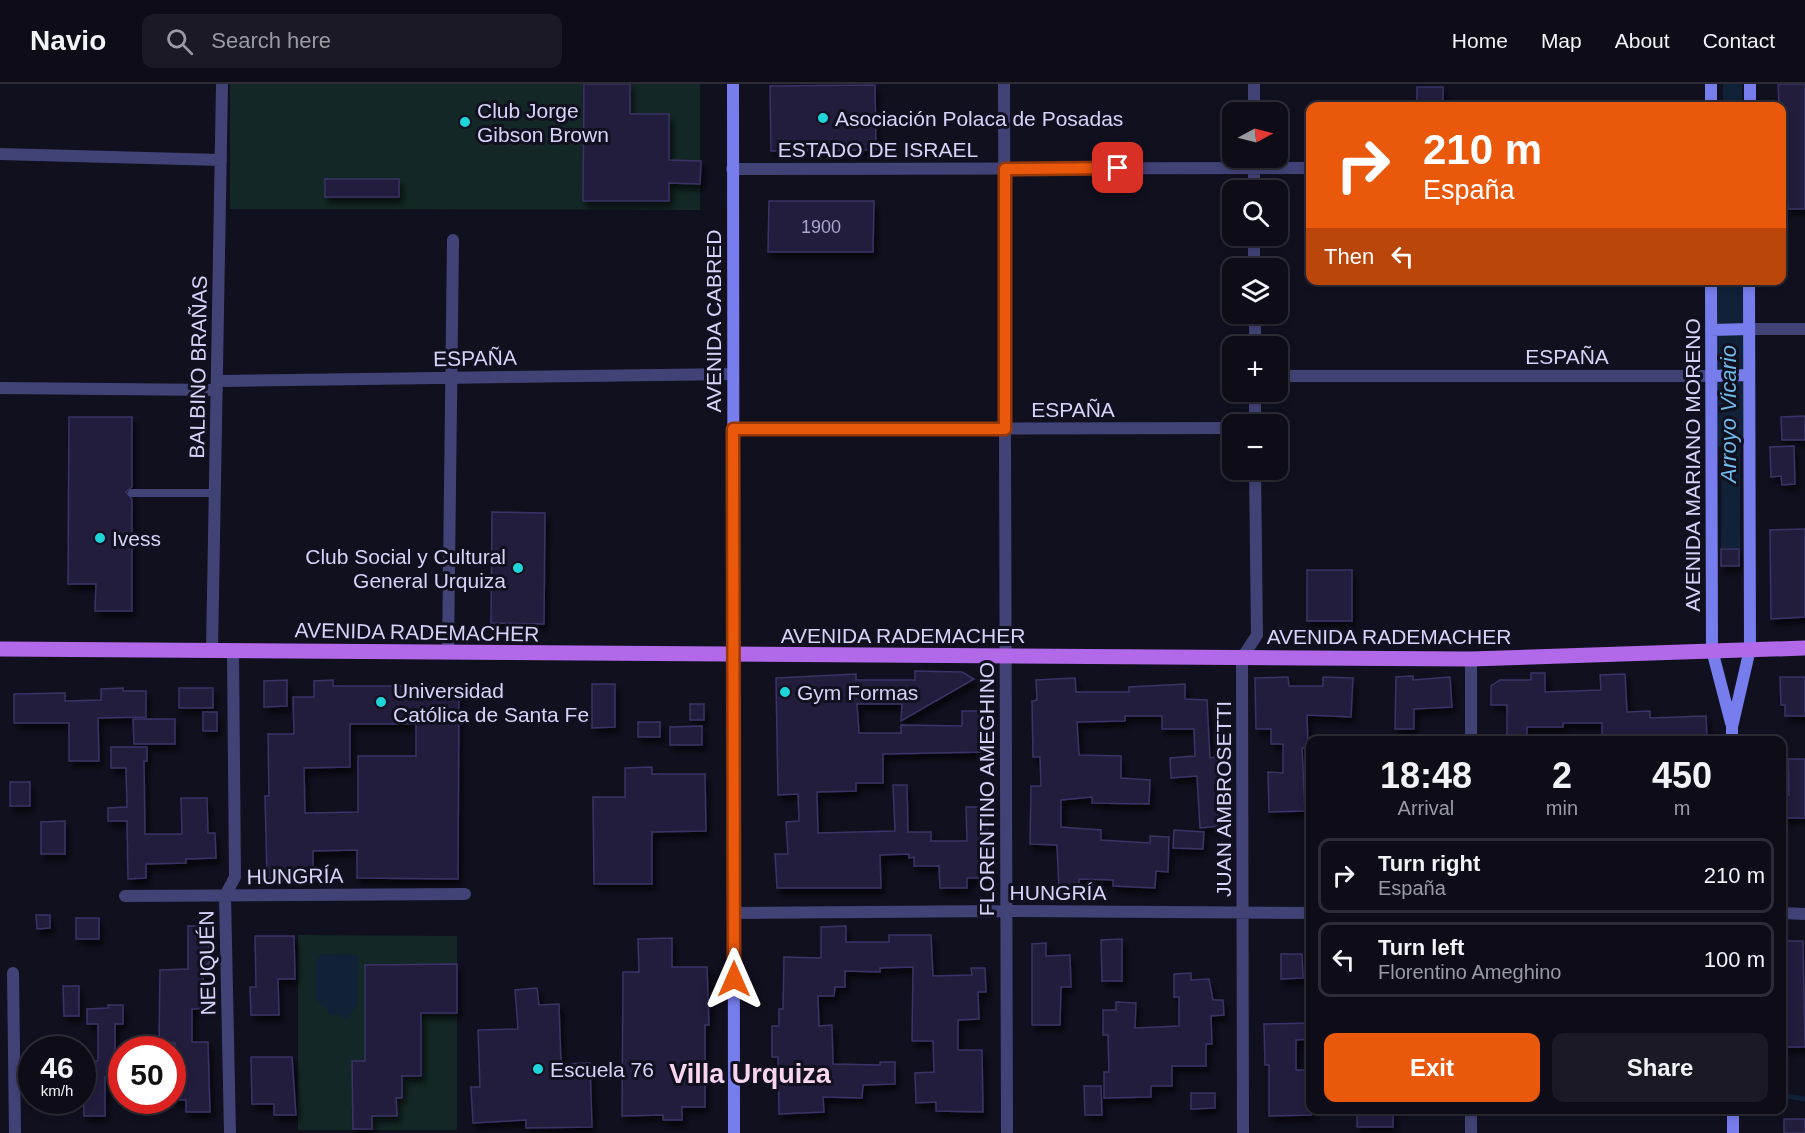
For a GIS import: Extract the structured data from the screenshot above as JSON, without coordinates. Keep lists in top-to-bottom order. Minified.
{"streets":{"main road":["AVENIDA CABRED","AVENIDA MARIANO MORENO","AVENIDA RADEMACHER"],"street":["ESTADO DE ISRAEL","ESPAÑA","BALBINO BRAÑAS","FLORENTINO AMEGHINO","JUAN AMBROSETTI","HUNGRÍA","NEUQUÉN"]},"crossings":[["ESTADO DE ISRAEL","AVENIDA CABRED"],["ESTADO DE ISRAEL","FLORENTINO AMEGHINO"],["AVENIDA CABRED","ESPAÑA"],["AVENIDA CABRED","AVENIDA RADEMACHER"],["AVENIDA CABRED","HUNGRÍA"],["ESPAÑA","BALBINO BRAÑAS"],["ESPAÑA","AVENIDA MARIANO MORENO"],["ESPAÑA","FLORENTINO AMEGHINO"],["BALBINO BRAÑAS","AVENIDA RADEMACHER"],["AVENIDA MARIANO MORENO","AVENIDA RADEMACHER"],["AVENIDA RADEMACHER","FLORENTINO AMEGHINO"],["AVENIDA RADEMACHER","JUAN AMBROSETTI"],["AVENIDA RADEMACHER","NEUQUÉN"],["FLORENTINO AMEGHINO","HUNGRÍA"],["JUAN AMBROSETTI","HUNGRÍA"],["HUNGRÍA","NEUQUÉN"]],"districts":["Villa Urquiza"],"water":["Arroyo Vicario"],"places":["Asociación Polaca de Posadas","Club Jorge Gibson Brown","Ivess","Club Social y Cultural General Urquiza","Gym Formas","Universidad Católica de Santa Fe","Escuela 76"],"house_numbers":["1900"],"north":"right","page":{"header":"Navio","search":"Search here","nav":["Home","Map","About","Contact"],"map_buttons":["+","−"],"turn":["210 m","España"],"then":"Then","eta":["18:48","Arrival","2","min","450","m"],"list":[{"name":"Turn right","note":"España","value":"210 m"},{"name":"Turn left","note":"Florentino Ameghino","value":"100 m"}],"buttons":["Exit","Share"],"speed":"46 km/h","limit":"50"}}
